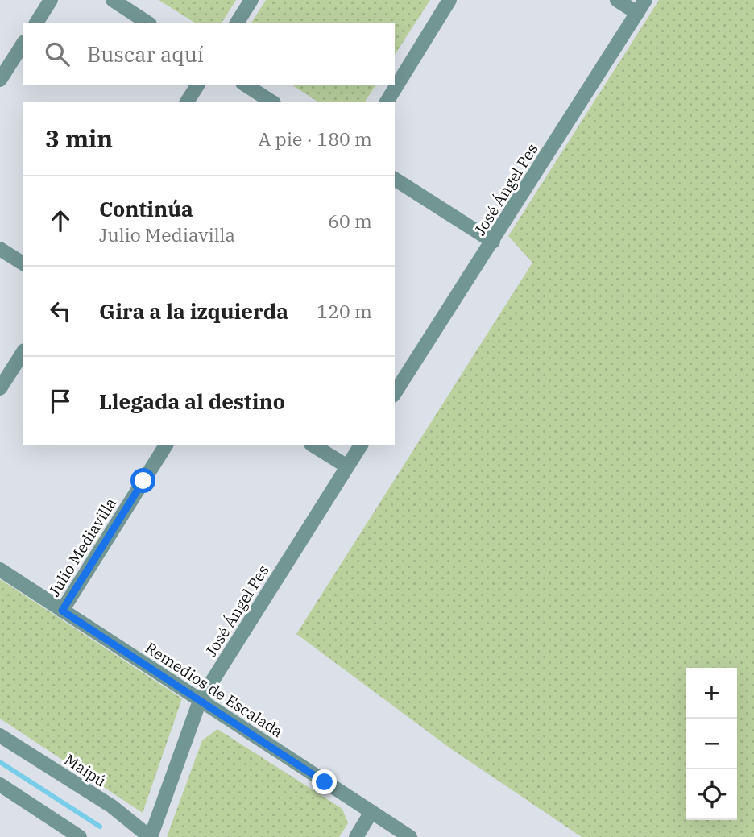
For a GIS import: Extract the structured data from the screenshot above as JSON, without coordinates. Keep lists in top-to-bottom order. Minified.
{"streets":{"street":["José Ángel Pes","Julio Mediavilla","Remedios de Escalada","Maipú"]},"crossings":[["José Ángel Pes","Remedios de Escalada"],["José Ángel Pes","Maipú"],["Julio Mediavilla","Remedios de Escalada"]],"page":{"search":"Buscar aquí","heading":["3 min","A pie · 180 m"],"list":[["Continúa","Julio Mediavilla","60 m"],["Gira a la izquierda","120 m"],"Llegada al destino"],"map_buttons":["+","−"]}}
